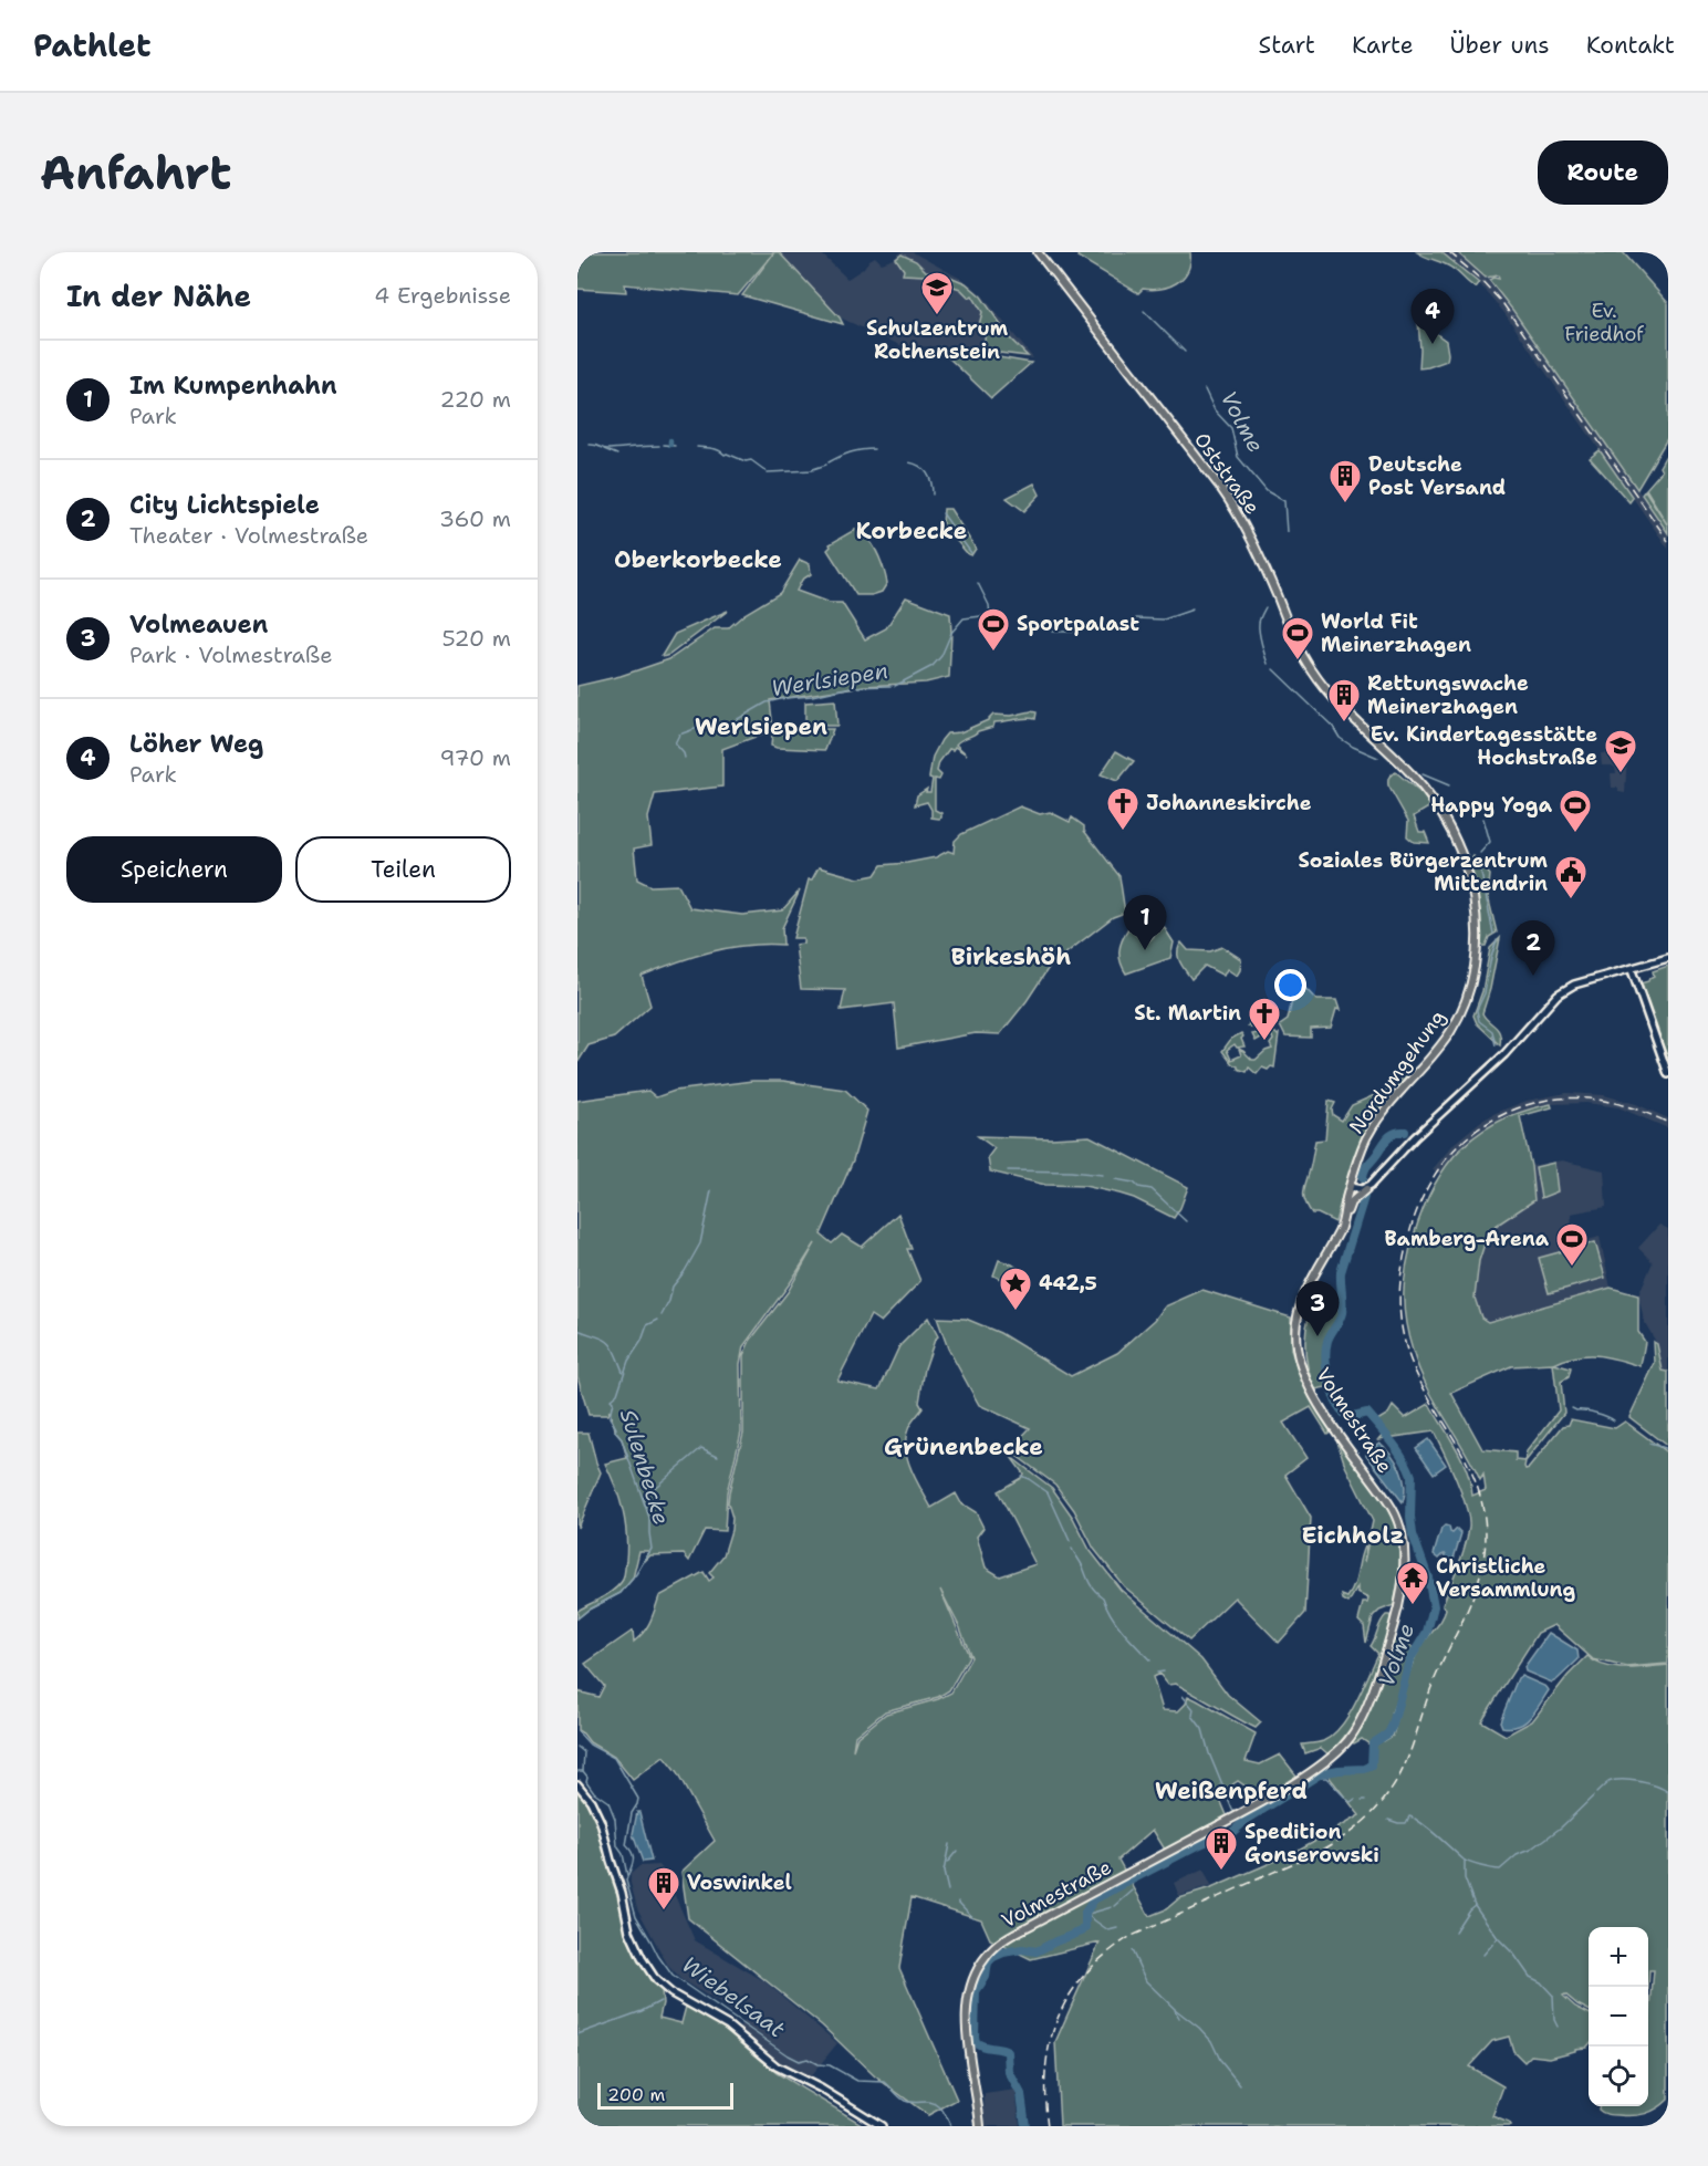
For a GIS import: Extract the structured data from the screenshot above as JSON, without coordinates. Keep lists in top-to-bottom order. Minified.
{"streets":{"main road":["Oststraße","Nordumgehung","Volmestraße"]},"crossings":[["Oststraße","Nordumgehung"],["Nordumgehung","Volmestraße"]],"districts":["Korbecke","Oberkorbecke","Werlsiepen","Birkeshöh","Grünenbecke","Eichholz","Weißenpferd"],"water":["Volme","Werlsiepen","Sulenbecke","Wiebelsaat"],"parks":["Ev. Friedhof"],"places":{"school or university":["Schulzentrum Rothenstein","Ev. Kindertagesstätte Hochstraße"],"building":["Deutsche Post Versand","Rettungswache Meinerzhagen","Spedition Gonserowski","Voswinkel"],"sports":["Sportpalast","World Fit Meinerzhagen","Happy Yoga","Bamberg-Arena"],"church":["Johanneskirche","St. Martin"],"public building":["Soziales Bürgerzentrum Mittendrin"],"place":["442,5"],"temple":["Christliche Versammlung"]},"scale_bar":"200 m","page":{"header":"Pathlet","nav":["Start","Karte","Über uns","Kontakt"],"buttons":["Route",["Speichern","Teilen"]],"title":"Anfahrt","heading":["In der Nähe","4 Ergebnisse"],"pins":["4","1","2","3"],"list":[{"mark":"1","name":"Im Kumpenhahn","note":"Park","value":"220 m"},{"mark":"2","name":"City Lichtspiele","note":"Theater · Volmestraße","value":"360 m"},{"mark":"3","name":"Volmeauen","note":"Park · Volmestraße","value":"520 m"},{"mark":"4","name":"Löher Weg","note":"Park","value":"970 m"}],"map_buttons":["+","−"],"scale":"200 m"}}
